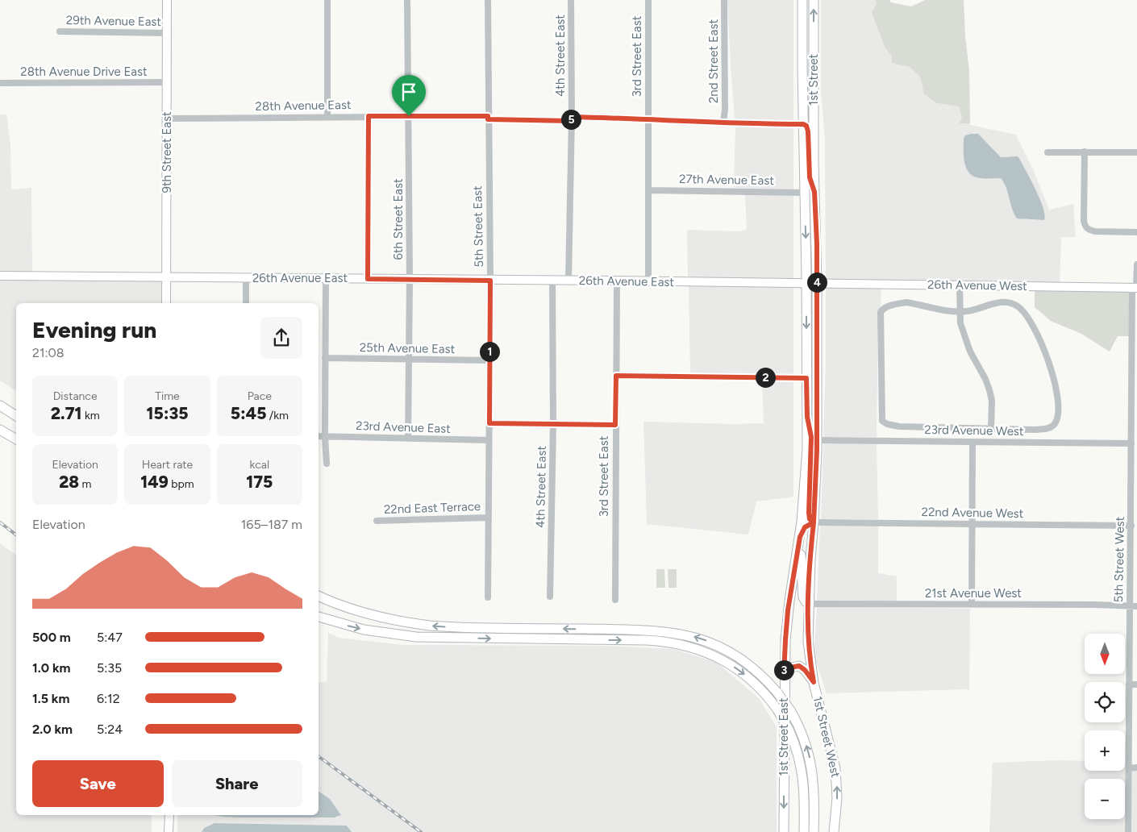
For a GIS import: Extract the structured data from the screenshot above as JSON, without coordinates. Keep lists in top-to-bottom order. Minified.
{"streets":{"main road":["1st Street","1st Street East","1st Street West"],"street":["29th Avenue East","4th Street East","3rd Street East","2nd Street East","28th Avenue Drive East","28th Avenue East","9th Street East","27th Avenue East","6th Street East","5th Street East","26th Avenue East","26th Avenue West","25th Avenue East","23rd Avenue East","23rd Avenue West","22nd East Terrace","22nd Avenue West","5th Street West","21st Avenue West"]},"crossings":[["29th Avenue East","9th Street East"],["4th Street East","28th Avenue East"],["4th Street East","26th Avenue East"],["3rd Street East","28th Avenue East"],["3rd Street East","27th Avenue East"],["3rd Street East","26th Avenue East"],["2nd Street East","28th Avenue East"],["28th Avenue Drive East","9th Street East"],["1st Street","28th Avenue East"],["1st Street","27th Avenue East"],["1st Street","26th Avenue East"],["1st Street","26th Avenue West"],["1st Street","23rd Avenue West"],["1st Street","22nd Avenue West"],["1st Street","1st Street East"],["1st Street","1st Street West"],["28th Avenue East","9th Street East"],["28th Avenue East","6th Street East"],["28th Avenue East","5th Street East"],["9th Street East","26th Avenue East"],["6th Street East","26th Avenue East"],["6th Street East","25th Avenue East"],["6th Street East","23rd Avenue East"],["5th Street East","26th Avenue East"],["5th Street East","25th Avenue East"],["5th Street East","23rd Avenue East"],["5th Street East","22nd East Terrace"],["26th Avenue East","26th Avenue West"],["26th Avenue West","5th Street West"],["23rd Avenue West","5th Street West"],["22nd Avenue West","5th Street West"],["22nd Avenue West","1st Street West"],["5th Street West","21st Avenue West"],["21st Avenue West","1st Street West"]],"one_way":["1st Street East","1st Street West"],"north":"bottom","page":{"pins":["5","4","1","2","3"],"heading":["Evening run","21:08"],"stats":[["Distance","2.71 km"],["Time","15:35"],["Pace","5:45 /km"],["Elevation","28 m"],["Heart rate","149 bpm"],["kcal","175"]],"chart":["Elevation","165–187 m"],"list":[{"name":"500 m","note":"5:47"},{"name":"1.0 km","note":"5:35"},{"name":"1.5 km","note":"6:12"},{"name":"2.0 km","note":"5:24"}],"map_buttons":["+","−"],"buttons":["Save","Share"]}}
